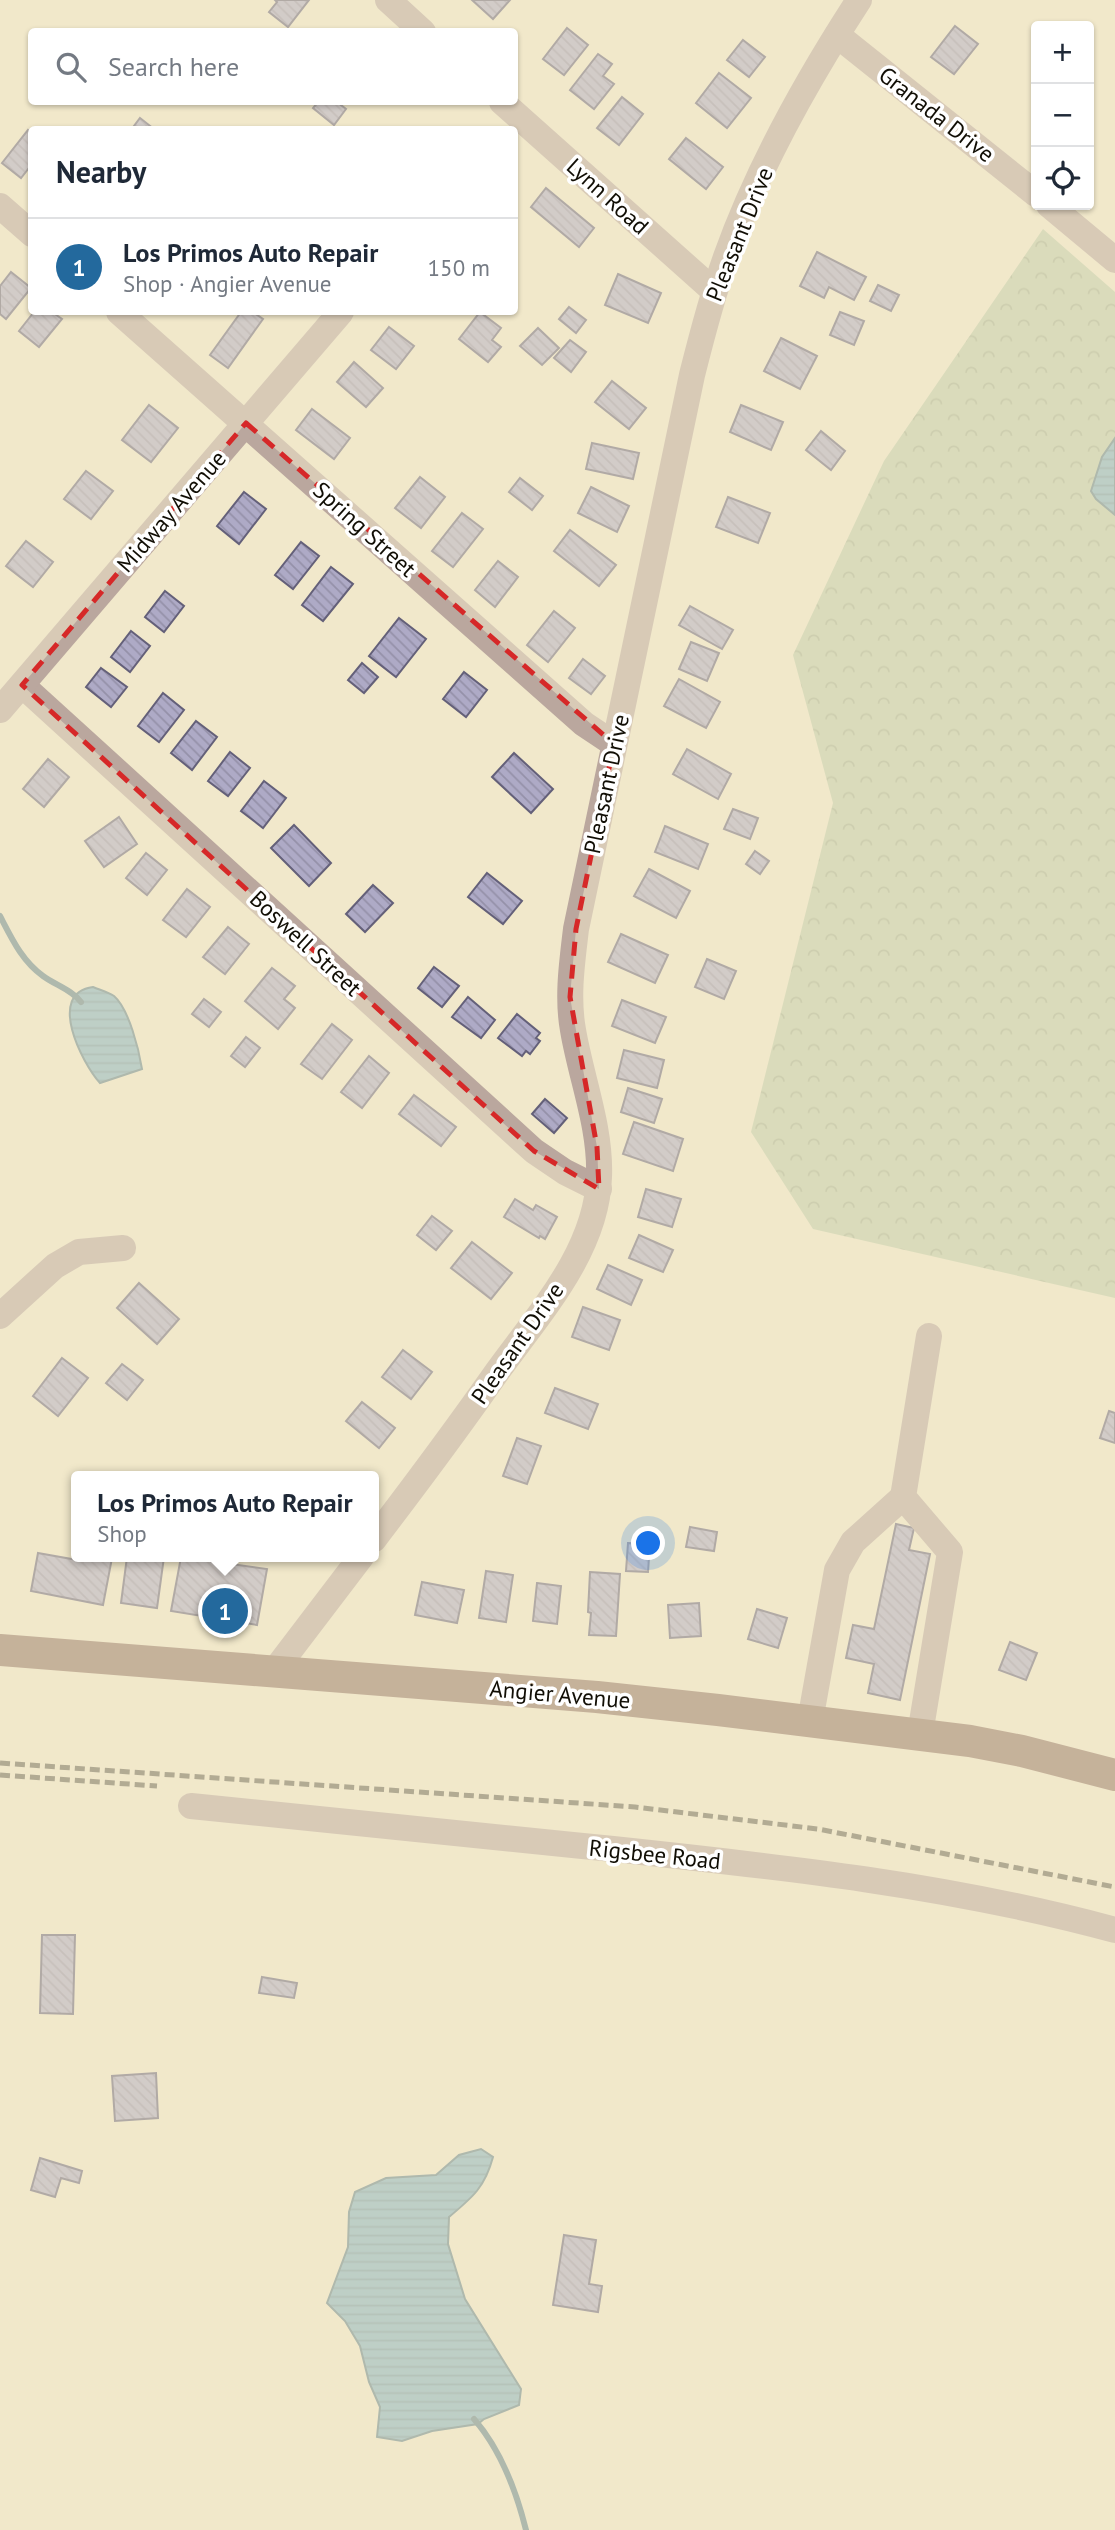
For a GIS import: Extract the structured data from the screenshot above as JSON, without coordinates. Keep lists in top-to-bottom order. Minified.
{"streets":{"main road":["Angier Avenue"],"street":["Granada Drive","Lynn Road","Pleasant Drive","Midway Avenue","Spring Street","Boswell Street","Rigsbee Road"]},"crossings":[["Granada Drive","Pleasant Drive"],["Lynn Road","Pleasant Drive"],["Pleasant Drive","Spring Street"],["Pleasant Drive","Boswell Street"],["Midway Avenue","Spring Street"],["Midway Avenue","Boswell Street"]],"page":{"map_buttons":["+","−"],"search":"Search here","heading":"Nearby","list":[{"mark":"1","name":"Los Primos Auto Repair","note":"Shop · Angier Avenue","value":"150 m"}],"popup":["Los Primos Auto Repair","Shop"],"pins":"1"}}
